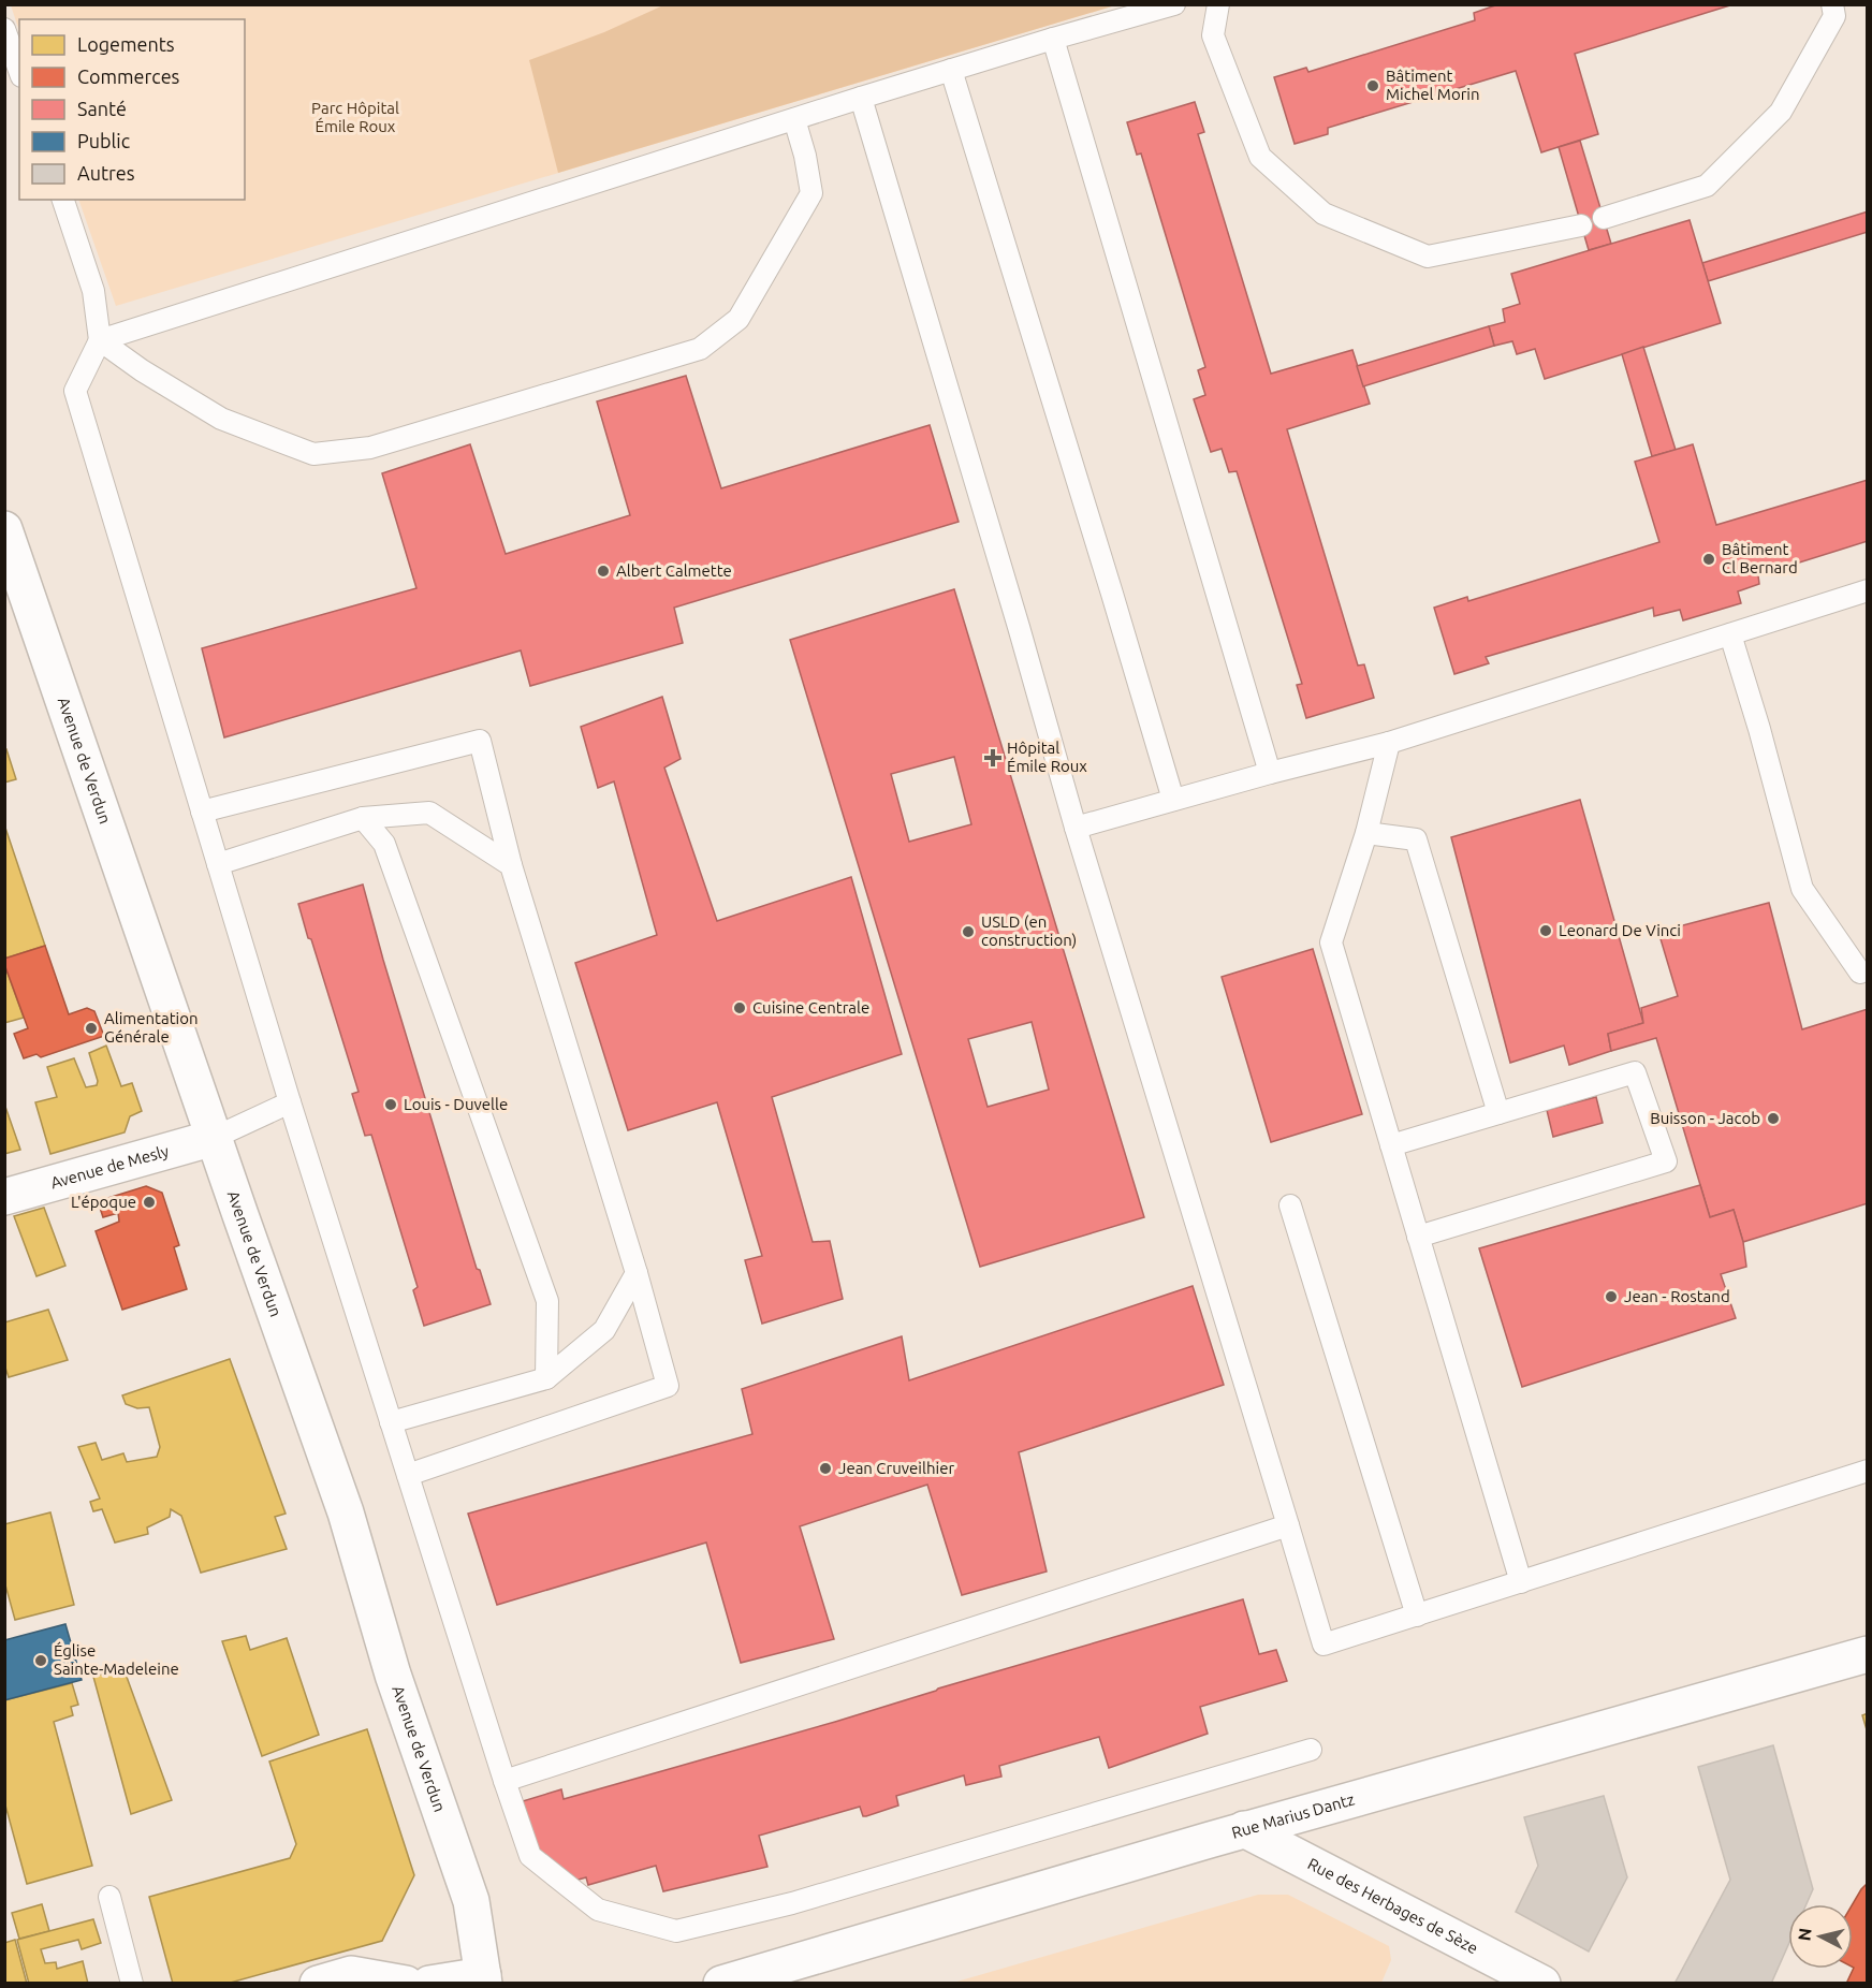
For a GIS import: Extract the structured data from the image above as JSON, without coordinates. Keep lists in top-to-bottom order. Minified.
{"streets":{"street":["Avenue de Verdun","Avenue de Mesly","Rue Marius Dantz","Rue des Herbages de Sèze"]},"crossings":[["Avenue de Verdun","Avenue de Mesly"],["Rue Marius Dantz","Rue des Herbages de Sèze"]],"parks":["Parc Hôpital Émile Roux"],"places":{"other":["Bâtiment Michel Morin","Bâtiment Cl Bernard","Albert Calmette","Leonard De Vinci","USLD (en construction)","Cuisine Centrale","Alimentation Générale","Louis - Duvelle","Buisson - Jacob","L'époque","Jean - Rostand","Jean Cruveilhier","Église Sainte-Madeleine"],"health":["Hôpital Émile Roux"]},"legend":["Logements","Commerces","Santé","Public","Autres"],"north":"left"}
